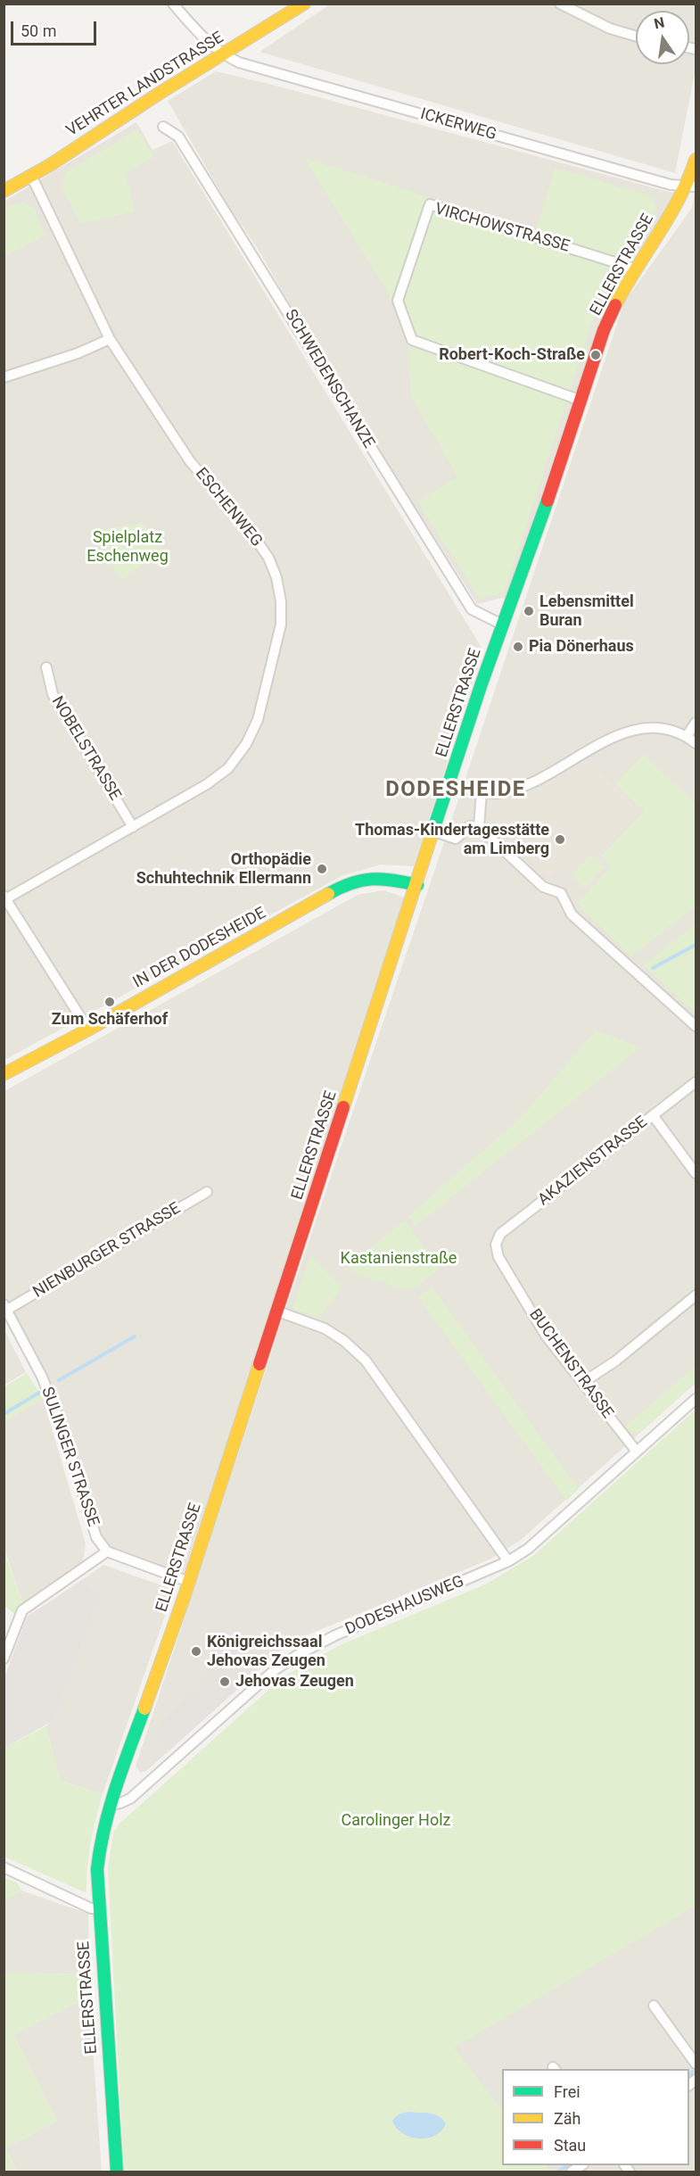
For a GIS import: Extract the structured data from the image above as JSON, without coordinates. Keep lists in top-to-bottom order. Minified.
{"streets":{"street":["VEHRTER LANDSTRASSE","ICKERWEG","VIRCHOWSTRASSE","ELLERSTRASSE","SCHWEDENSCHANZE","ESCHENWEG","NOBELSTRASSE","IN DER DODESHEIDE","AKAZIENSTRASSE","NIENBURGER STRASSE","BUCHENSTRASSE","SULINGER STRASSE","DODESHAUSWEG"]},"crossings":[["VEHRTER LANDSTRASSE","ICKERWEG"],["VEHRTER LANDSTRASSE","ESCHENWEG"],["ICKERWEG","ELLERSTRASSE"],["VIRCHOWSTRASSE","ELLERSTRASSE"],["ELLERSTRASSE","SCHWEDENSCHANZE"],["ELLERSTRASSE","IN DER DODESHEIDE"],["ELLERSTRASSE","DODESHAUSWEG"],["ESCHENWEG","NOBELSTRASSE"],["AKAZIENSTRASSE","BUCHENSTRASSE"],["NIENBURGER STRASSE","SULINGER STRASSE"],["BUCHENSTRASSE","DODESHAUSWEG"]],"districts":["DODESHEIDE"],"parks":["Spielplatz Eschenweg","Kastanienstraße","Carolinger Holz"],"places":["Robert-Koch-Straße","Lebensmittel Buran","Pia Dönerhaus","Thomas-Kindertagesstätte am Limberg","Orthopädie Schuhtechnik Ellermann","Zum Schäferhof","Königreichssaal Jehovas Zeugen","Jehovas Zeugen"],"legend":["Frei","Zäh","Stau"],"scale_bar":"50 m","north":"top"}
